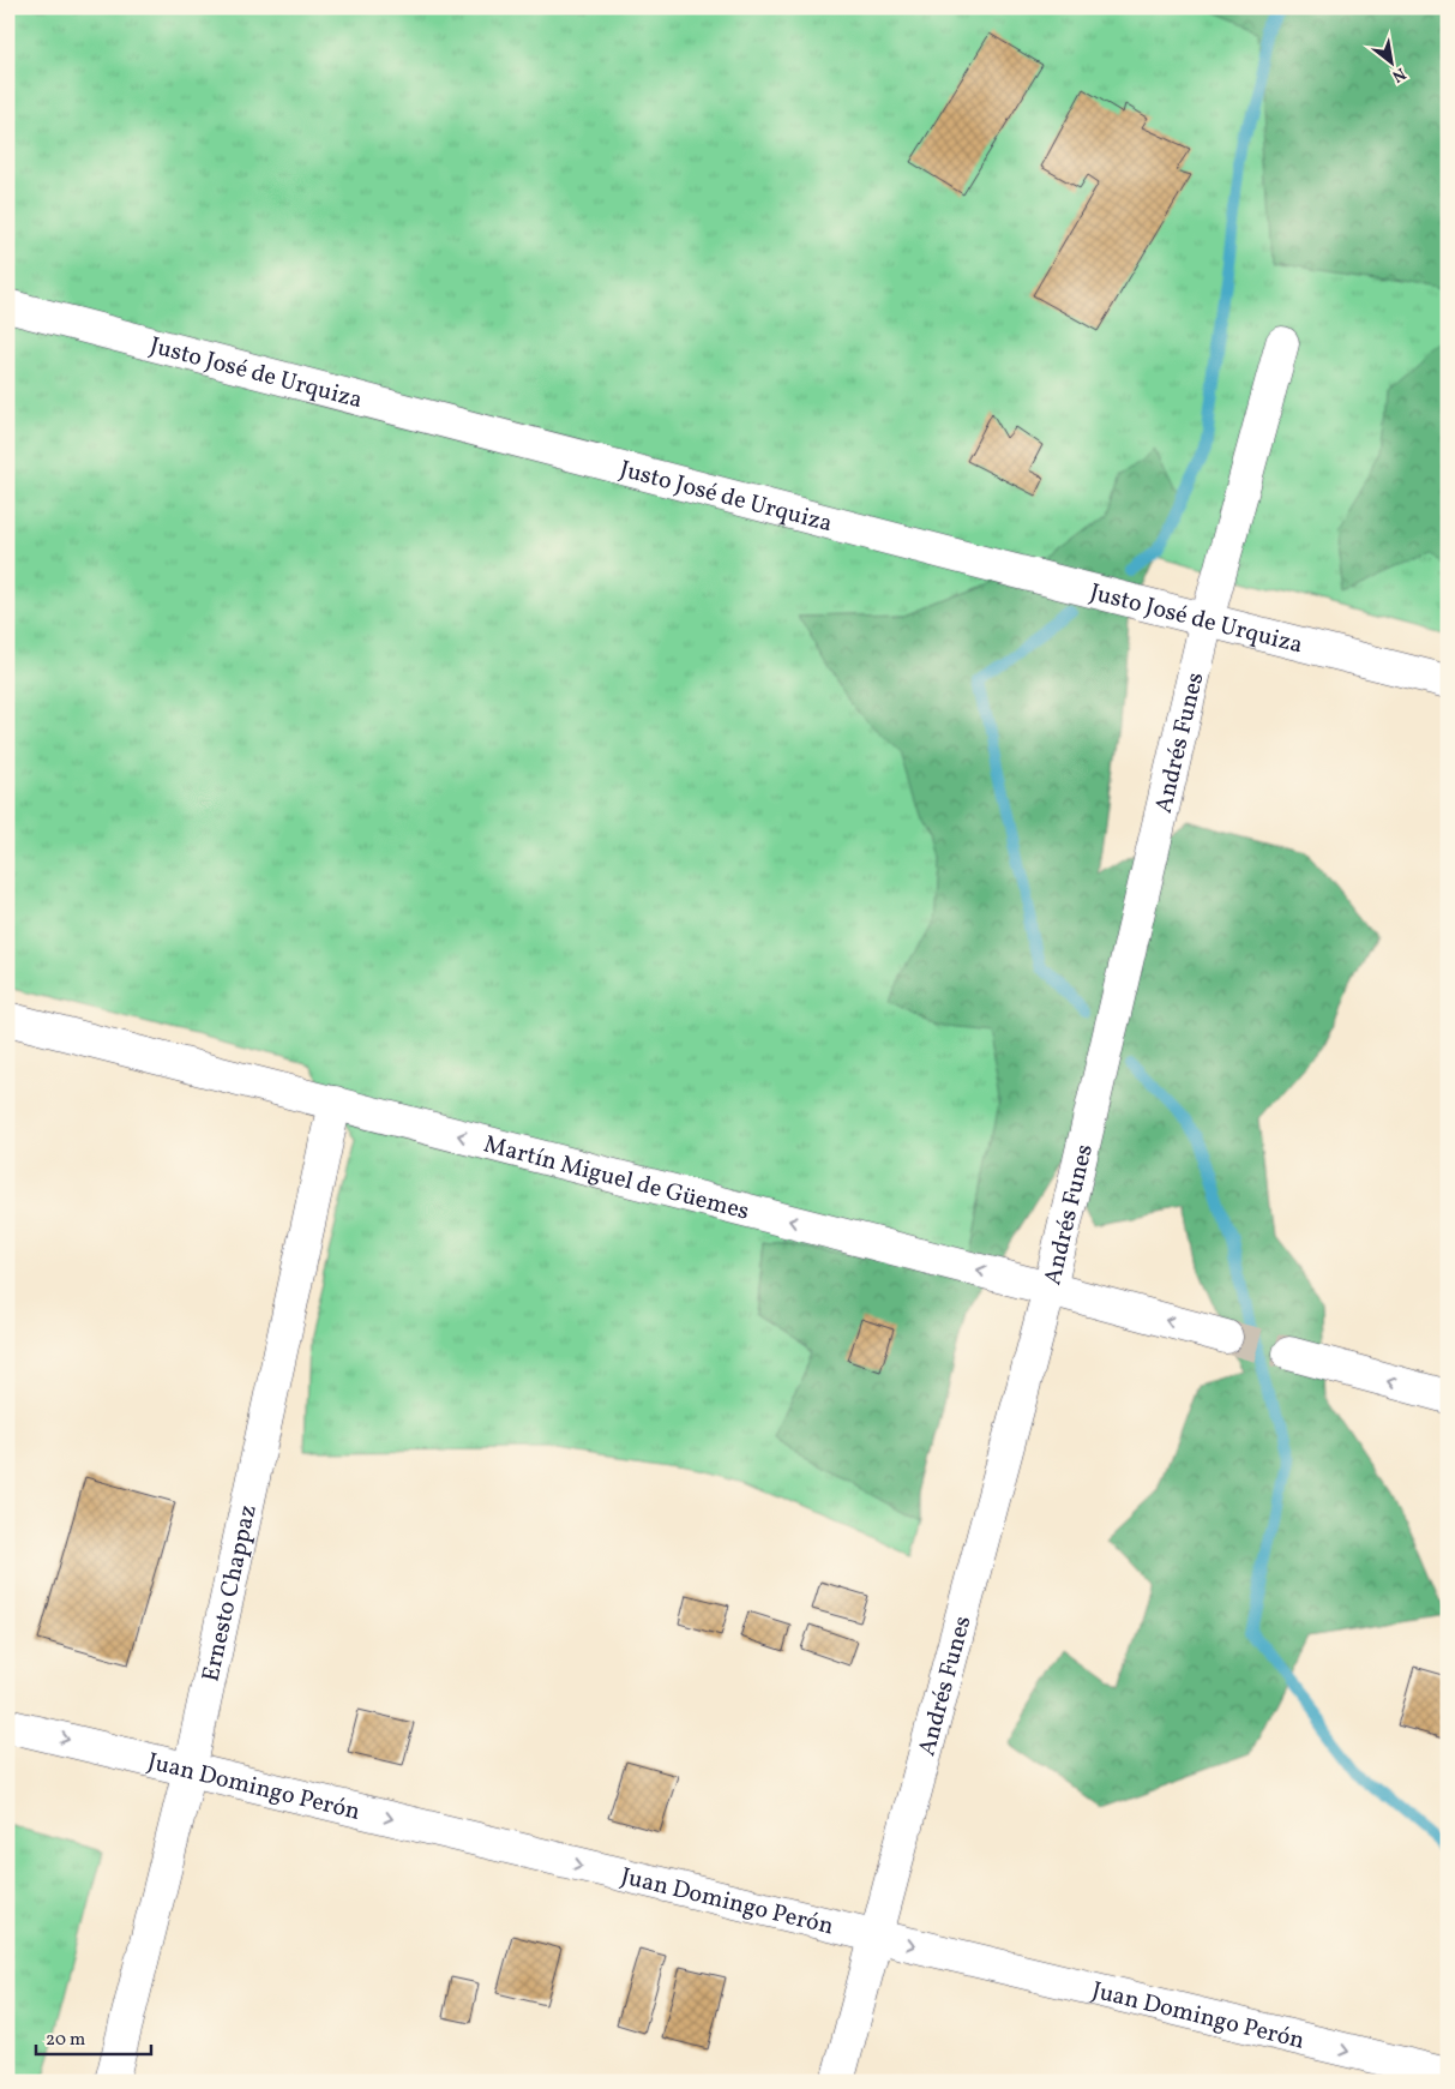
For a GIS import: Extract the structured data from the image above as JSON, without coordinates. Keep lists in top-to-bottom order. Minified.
{"streets":{"street":["Justo José de Urquiza","Andrés Funes","Martín Miguel de Güemes","Ernesto Chappaz","Juan Domingo Perón"]},"crossings":[["Justo José de Urquiza","Andrés Funes"],["Andrés Funes","Martín Miguel de Güemes"],["Andrés Funes","Juan Domingo Perón"],["Martín Miguel de Güemes","Ernesto Chappaz"],["Ernesto Chappaz","Juan Domingo Perón"]],"one_way":["Martín Miguel de Güemes","Juan Domingo Perón"],"scale_bar":"20 m","north":"bottom right"}
